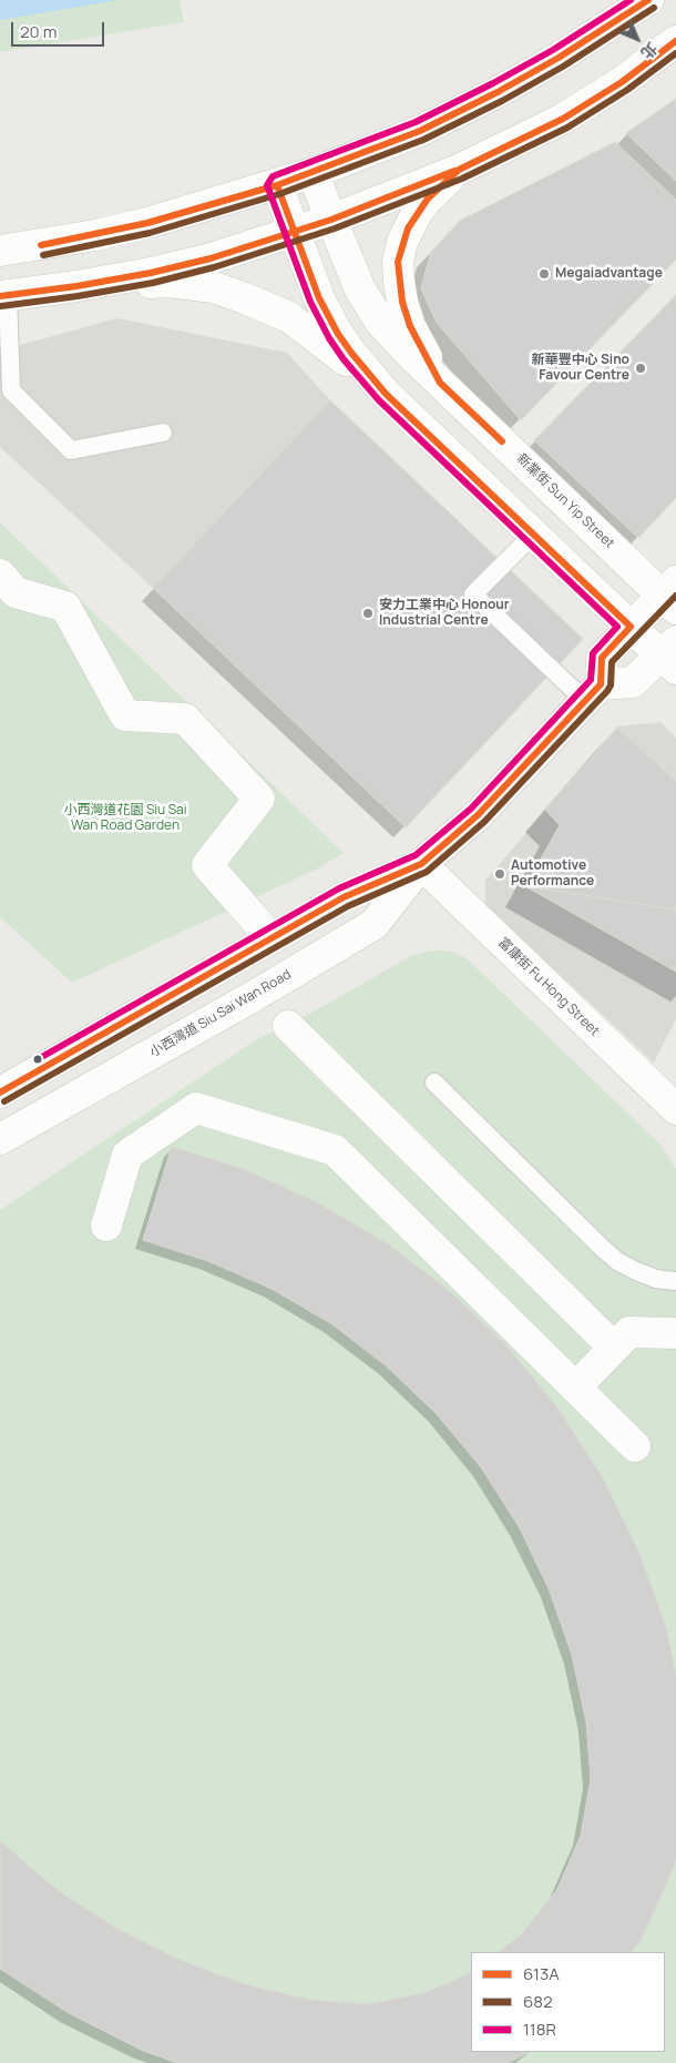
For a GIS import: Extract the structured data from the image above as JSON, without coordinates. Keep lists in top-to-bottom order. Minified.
{"streets":{"main road":["新業街 Sun Yip Street","富康街 Fu Hong Street","小西灣道 Siu Sai Wan Road"]},"crossings":[["富康街 Fu Hong Street","小西灣道 Siu Sai Wan Road"]],"parks":["小西灣道花園 Siu Sai Wan Road Garden"],"places":["Megaiadvantage","新華豐中心 Sino Favour Centre","安力工業中心 Honour Industrial Centre","Automotive Performance"],"lines":["transit line 613A","transit line 118R","transit line 682"],"legend":["613A","682","118R"],"scale_bar":"20 m","north":"bottom right"}
